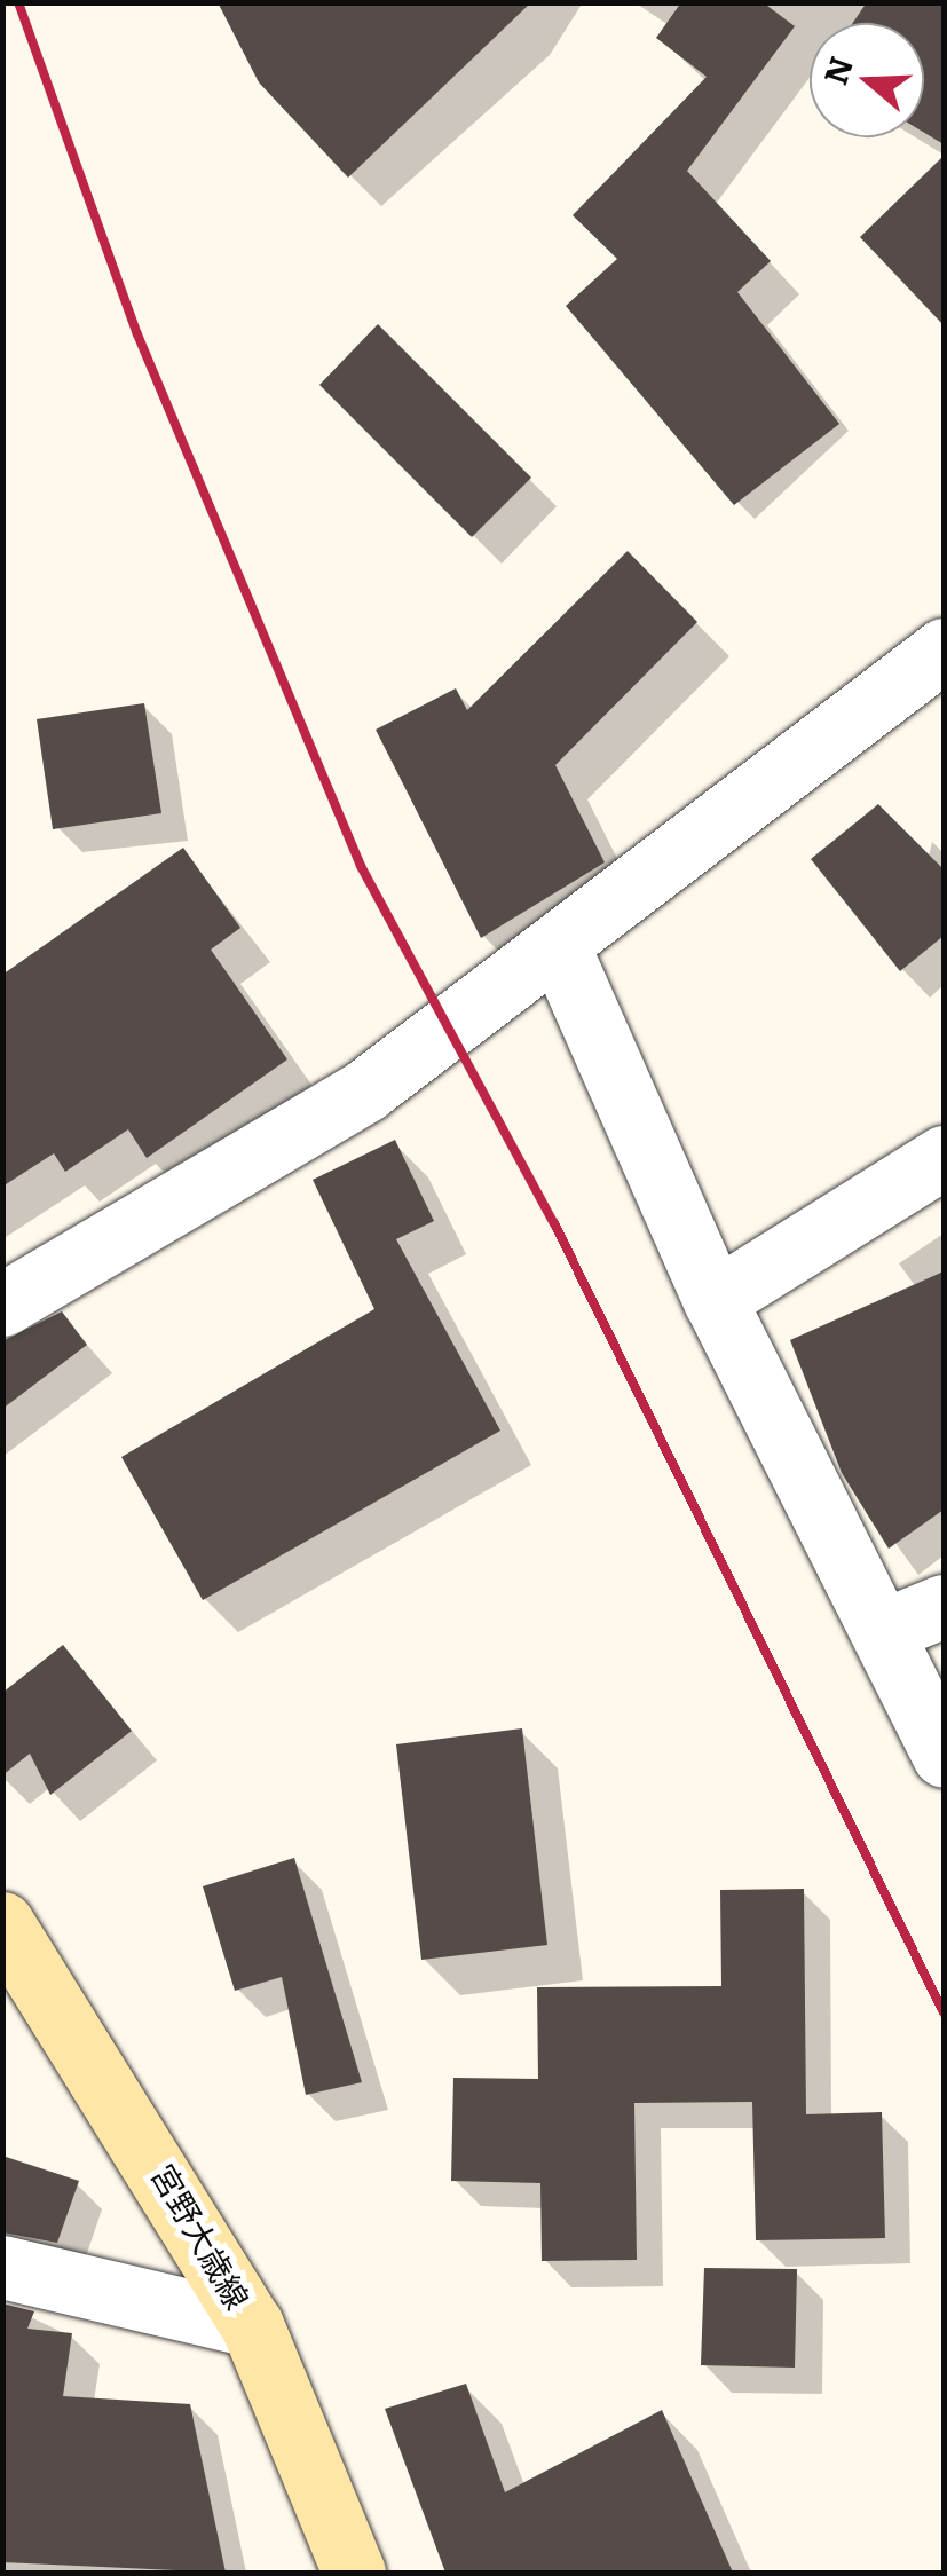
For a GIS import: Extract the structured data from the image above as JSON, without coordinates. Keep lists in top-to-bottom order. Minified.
{"streets":{"main road":["宮野大歳線"]},"north":"left"}
